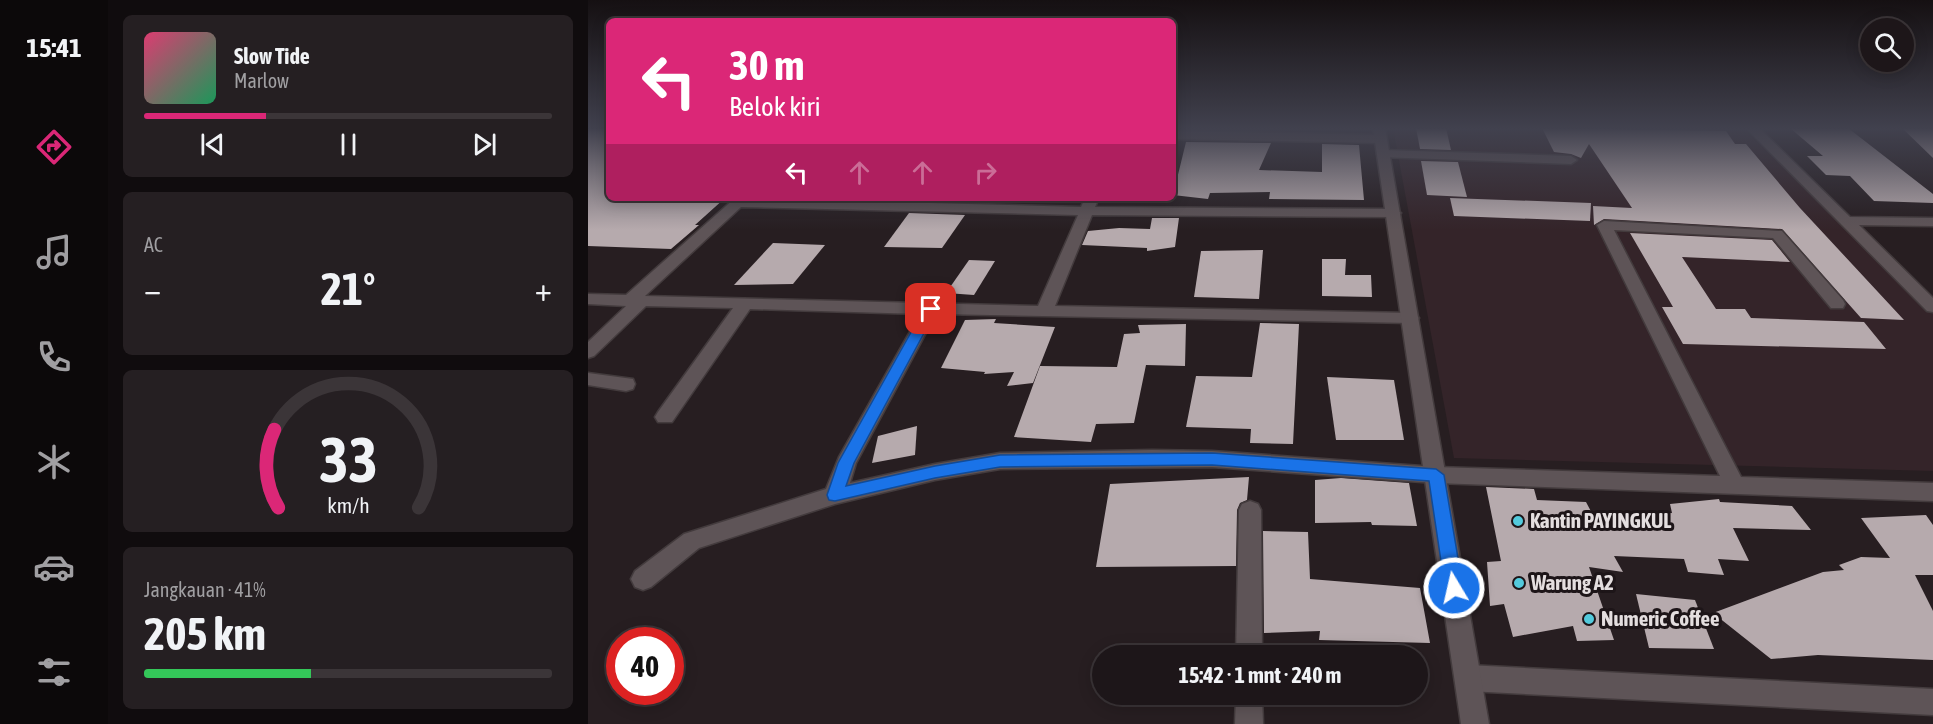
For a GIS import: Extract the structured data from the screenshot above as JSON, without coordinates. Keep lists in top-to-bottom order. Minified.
{"places":["Kantin PAYINGKUL","Warung A2","Numeric Coffee"],"page":{"tabs":"15:41","turn":["30 m","Belok kiri"],"song":["Slow Tide","Marlow"],"tile":["AC",["Jangkauan · 41%","205 km"]],"heat":["−","21°","+"],"limit":"40","trip":"15:42 · 1 mnt · 240 m","gauge":["33","km/h"]}}
